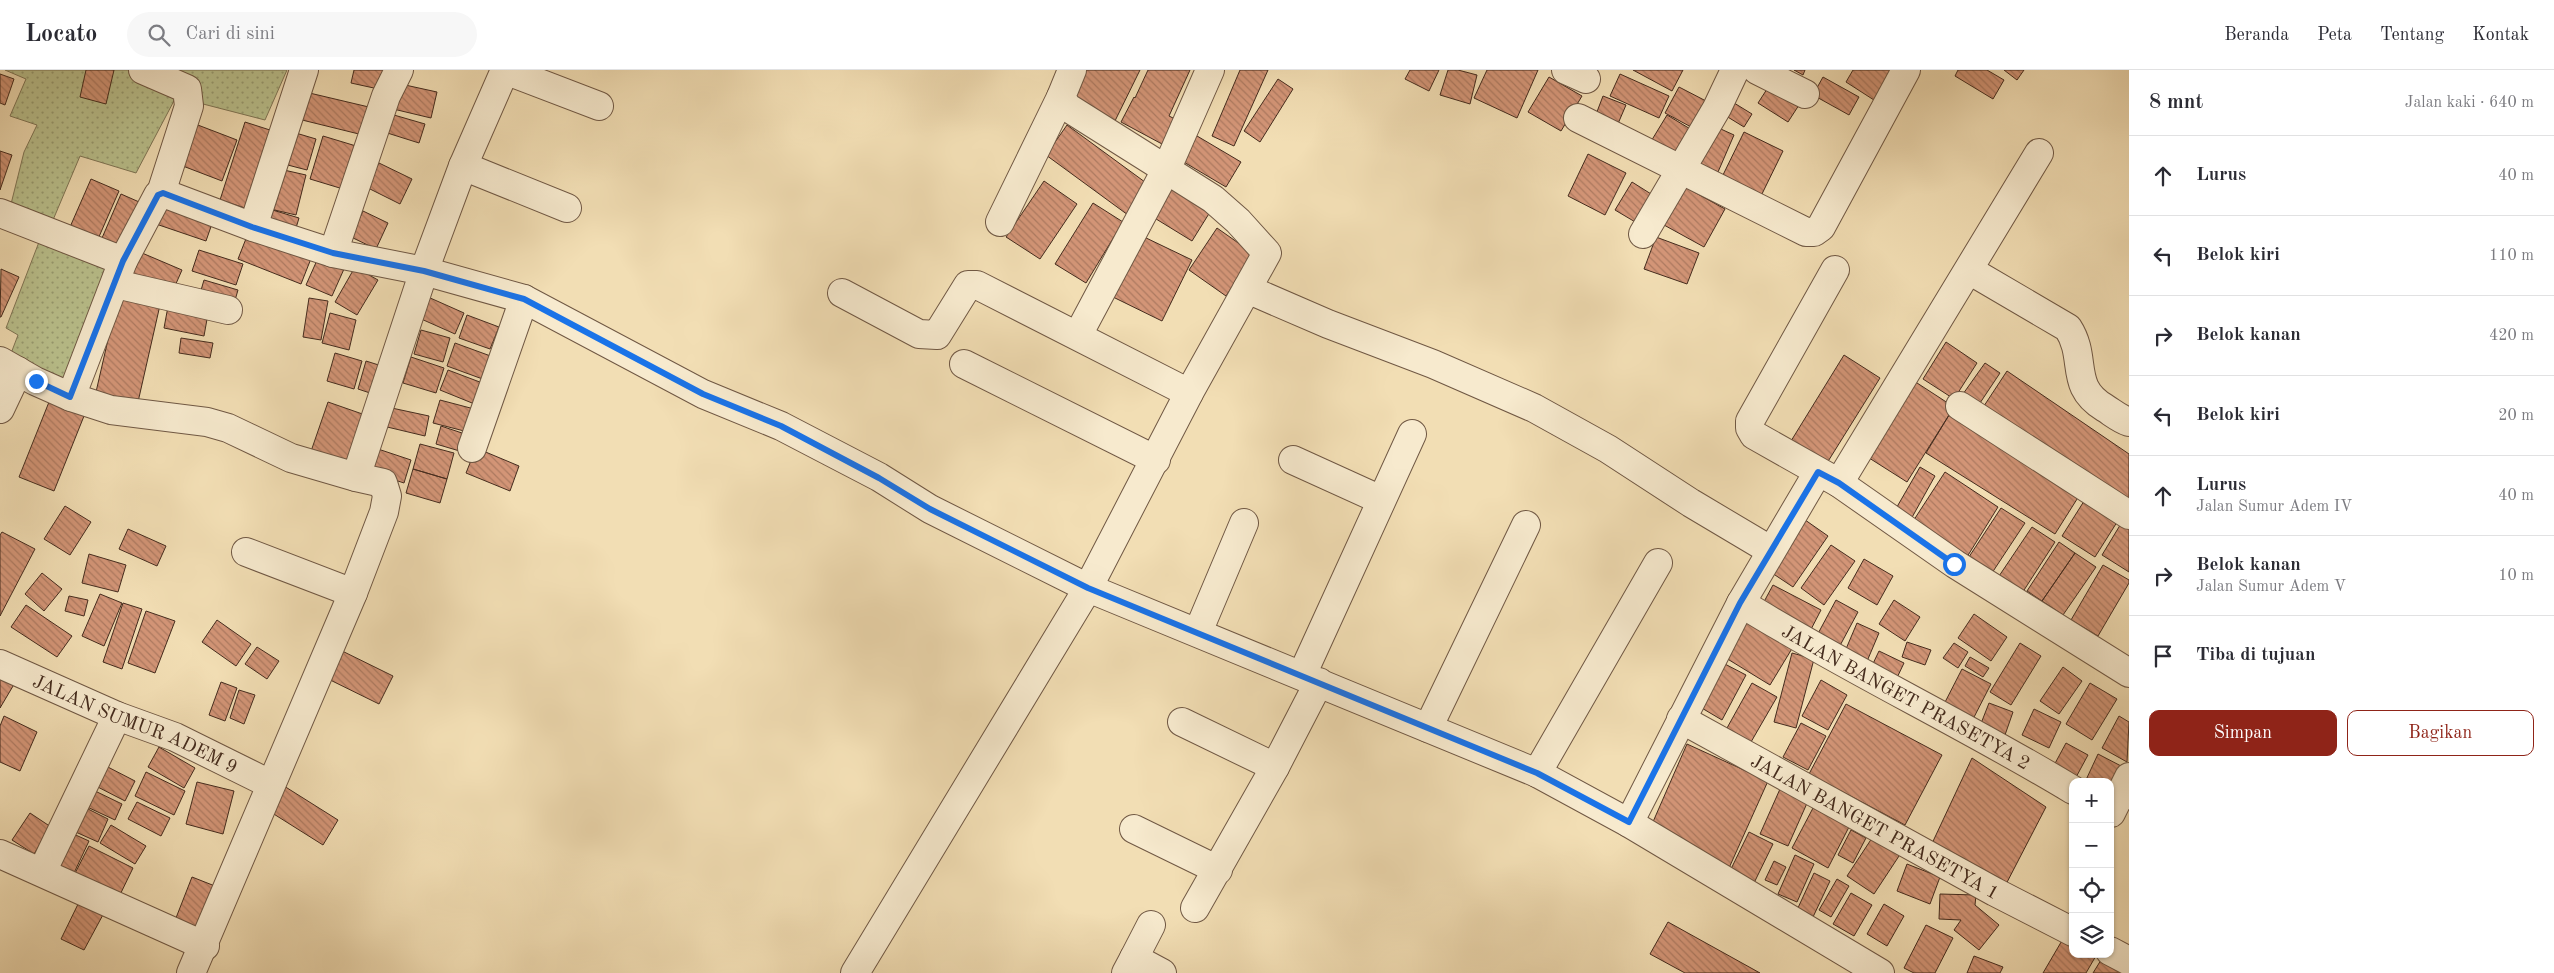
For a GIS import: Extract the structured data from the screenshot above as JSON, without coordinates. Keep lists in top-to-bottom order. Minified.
{"streets":{"street":["JALAN BANGET PRASETYA 2","JALAN SUMUR ADEM 9","JALAN BANGET PRASETYA 1"]},"page":{"header":"Locato","search":"Cari di sini","nav":["Beranda","Peta","Tentang","Kontak"],"heading":["8 mnt","Jalan kaki · 640 m"],"list":[["Lurus","40 m"],["Belok kiri","110 m"],["Belok kanan","420 m"],["Belok kiri","20 m"],["Lurus","Jalan Sumur Adem IV","40 m"],["Belok kanan","Jalan Sumur Adem V","10 m"],"Tiba di tujuan"],"buttons":["Simpan","Bagikan"],"map_buttons":["+","−"]}}
